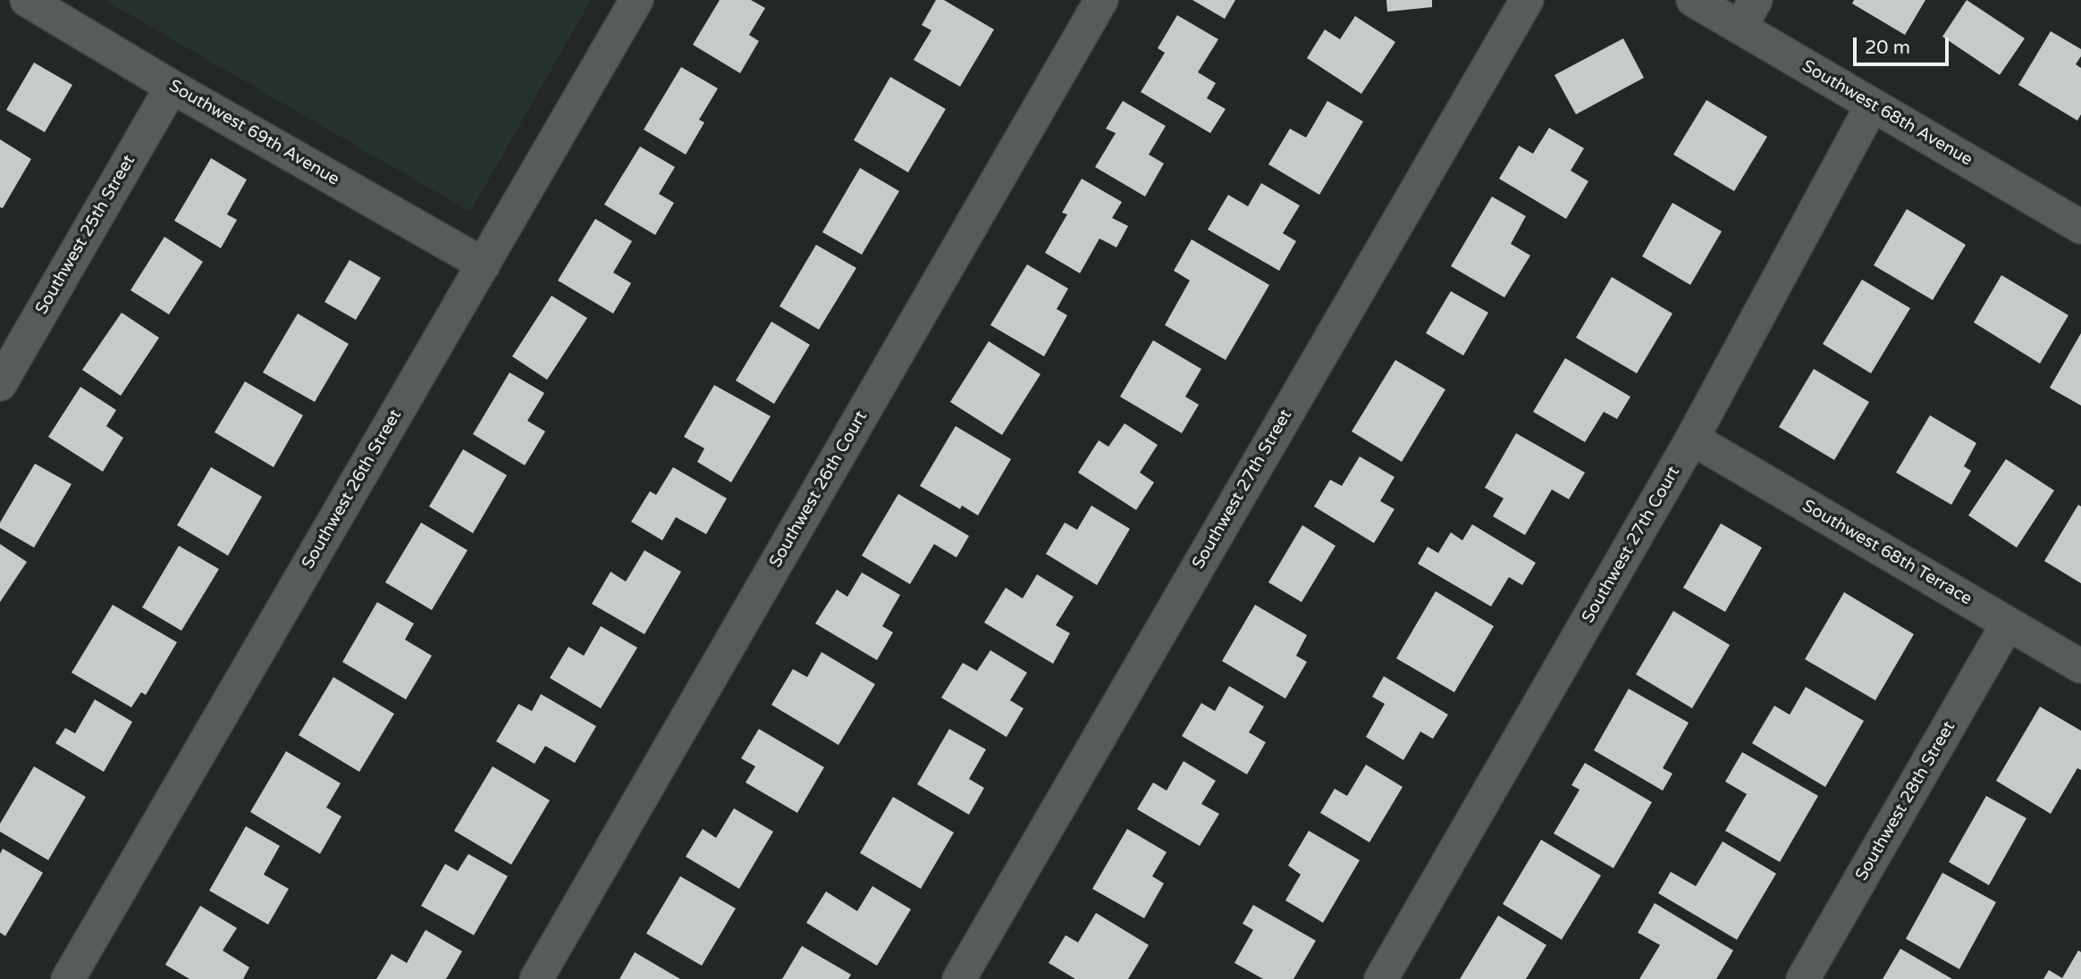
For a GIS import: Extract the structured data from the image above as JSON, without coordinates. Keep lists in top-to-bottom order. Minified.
{"streets":{"street":["Southwest 68th Avenue","Southwest 69th Avenue","Southwest 25th Street","Southwest 26th Street","Southwest 26th Court","Southwest 27th Street","Southwest 27th Court","Southwest 68th Terrace","Southwest 28th Street"]},"crossings":[["Southwest 68th Avenue","Southwest 27th Court"],["Southwest 69th Avenue","Southwest 25th Street"],["Southwest 69th Avenue","Southwest 26th Street"],["Southwest 27th Court","Southwest 68th Terrace"],["Southwest 68th Terrace","Southwest 28th Street"]],"scale_bar":"20 m"}
